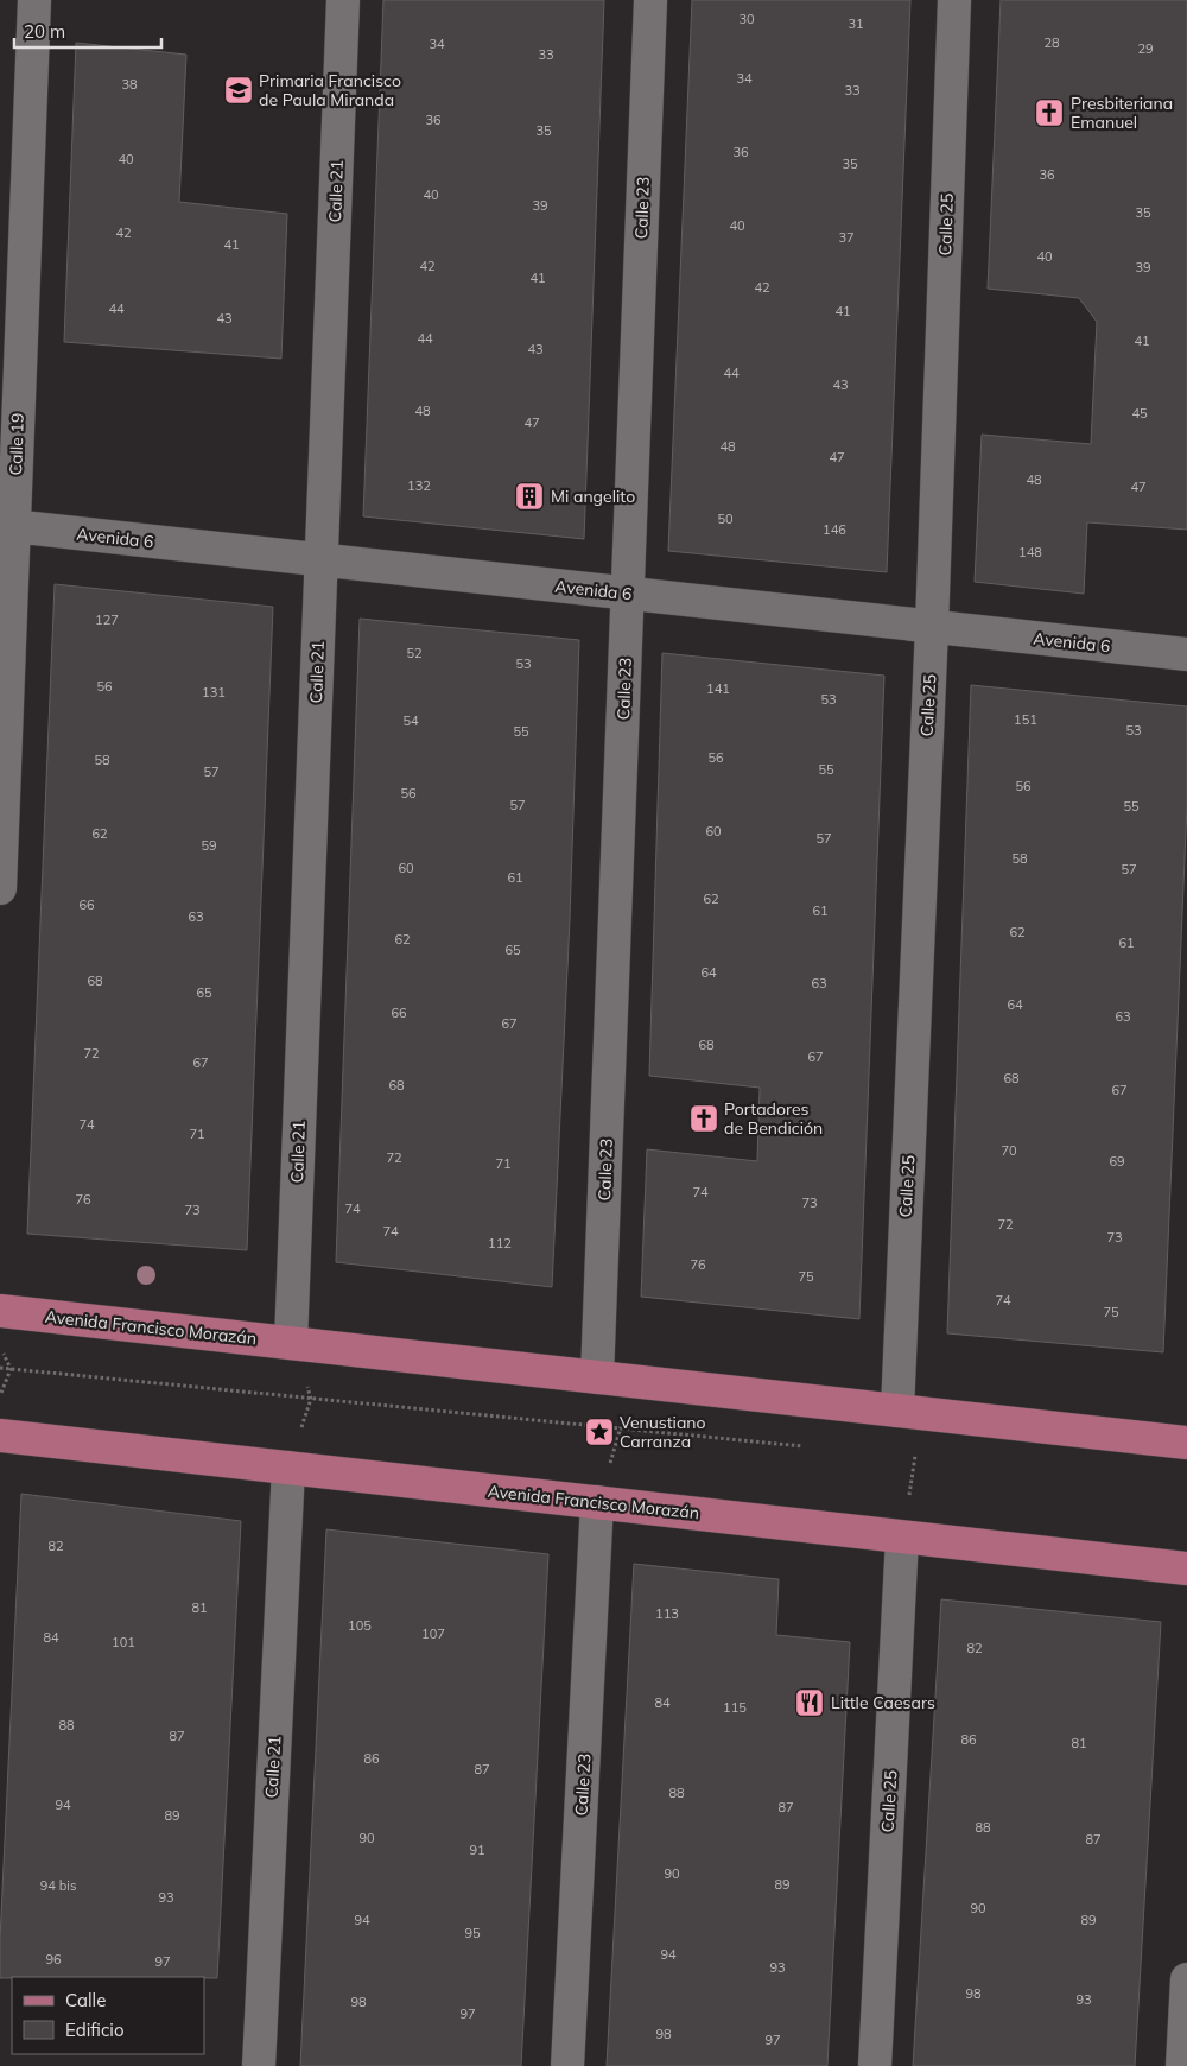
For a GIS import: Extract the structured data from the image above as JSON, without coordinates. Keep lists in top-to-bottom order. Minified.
{"streets":{"main road":["Avenida Francisco Morazán"],"street":["Calle 21","Calle 23","Calle 25","Calle 19","Avenida 6"]},"crossings":[["Calle 21","Avenida 6"],["Calle 21","Avenida Francisco Morazán"],["Calle 23","Avenida 6"],["Calle 23","Avenida Francisco Morazán"],["Calle 25","Avenida 6"],["Calle 25","Avenida Francisco Morazán"],["Calle 19","Avenida 6"]],"places":{"school or university":["Primaria Francisco de Paula Miranda"],"church":["Presbiteriana Emanuel","Portadores de Bendición"],"building":["Mi angelito"],"place":["Venustiano Carranza"],"restaurant":["Little Caesars"]},"house_numbers":["30","31","28","34","29","33","34","38","33","36","35","36","40","35","36","40","39","35","40","42","37","41","40","42","39","41","42","44","41","43","44","41","43","44","43","48","45","47","48","47","48","132","47","50","146","148","127","52","53","56","141","131","53","151","54","53","55","56","58","55","57","56","56","57","55","60","62","57","59","58","60","57","61","62","66","61","63","62","62","61","65","64","68","63","65","64","66","63","67","68","72","67","67","68","68","67","74","71","70","72","69","71","74","76","73","74","73","72","74","73","112","76","75","74","75","82","81","113","105","107","84","101","82","84","115","88","87","86","81","86","87","88","94","87","89","88","90","87","91","90","89","94 bis","93","90","94","89","95","94","96","97","93","98","93","98","97","98","97"],"legend":["Calle","Edificio"],"scale_bar":"20 m"}
